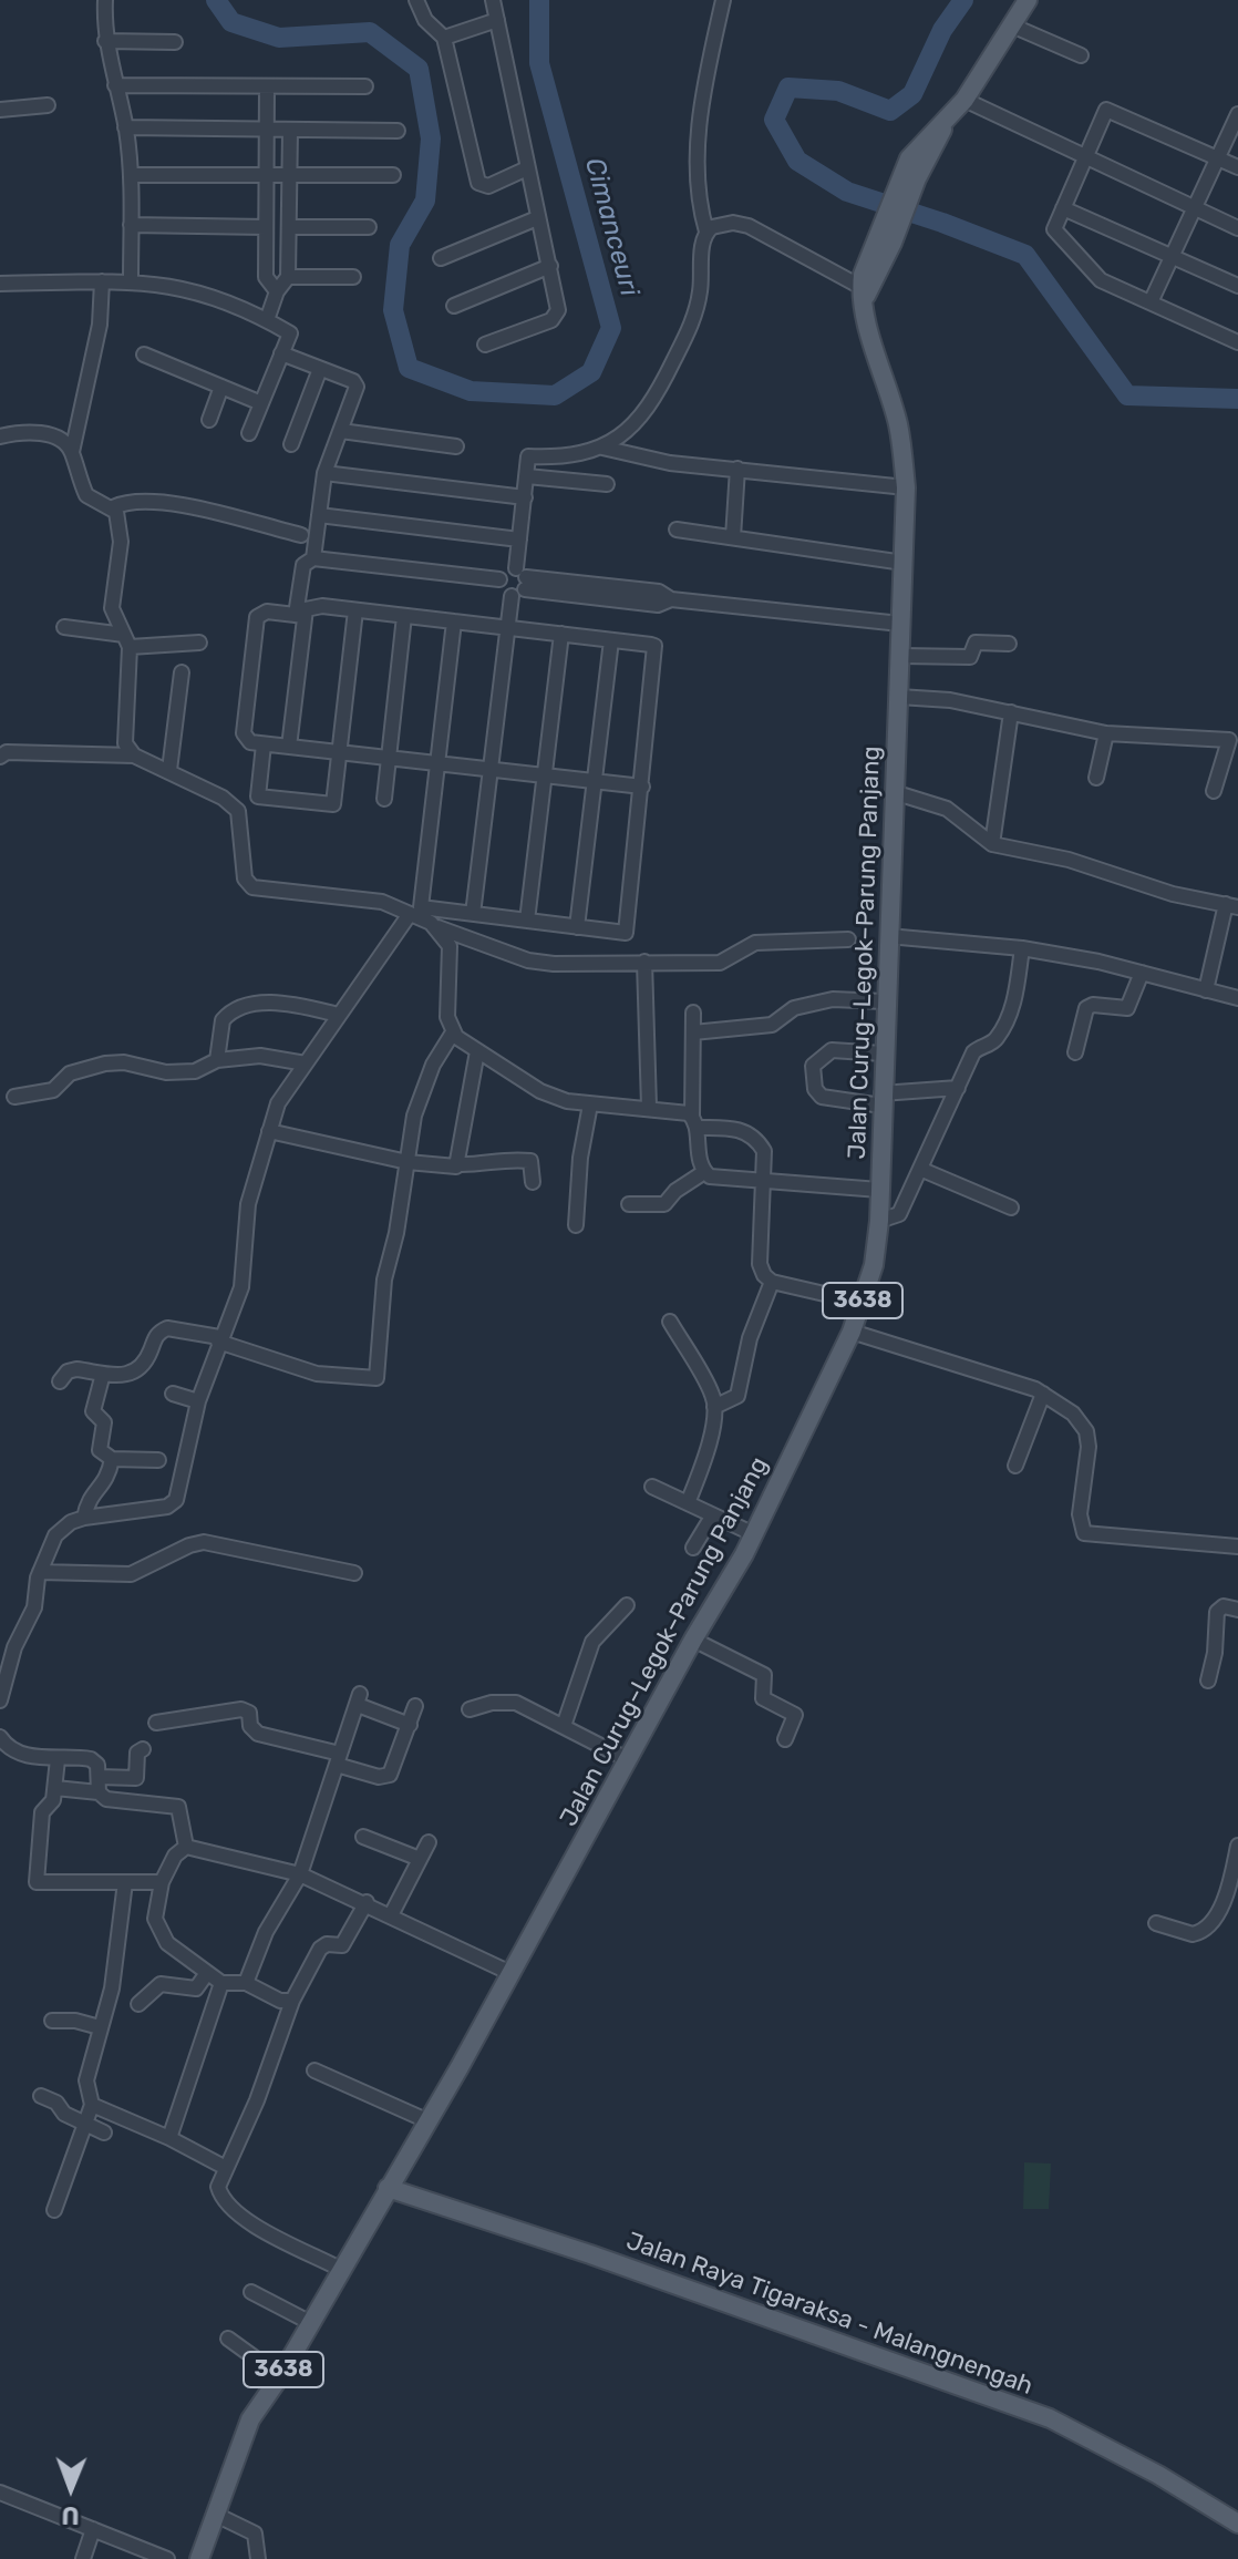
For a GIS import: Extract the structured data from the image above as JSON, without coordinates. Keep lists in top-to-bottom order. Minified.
{"streets":{"main road":["Jalan Curug–Legok–Parung Panjang","3638","Jalan Raya Tigaraksa - Malangnengah"]},"crossings":[["Jalan Curug–Legok–Parung Panjang","Jalan Raya Tigaraksa - Malangnengah"]],"water":["Cimanceuri"],"north":"bottom"}
